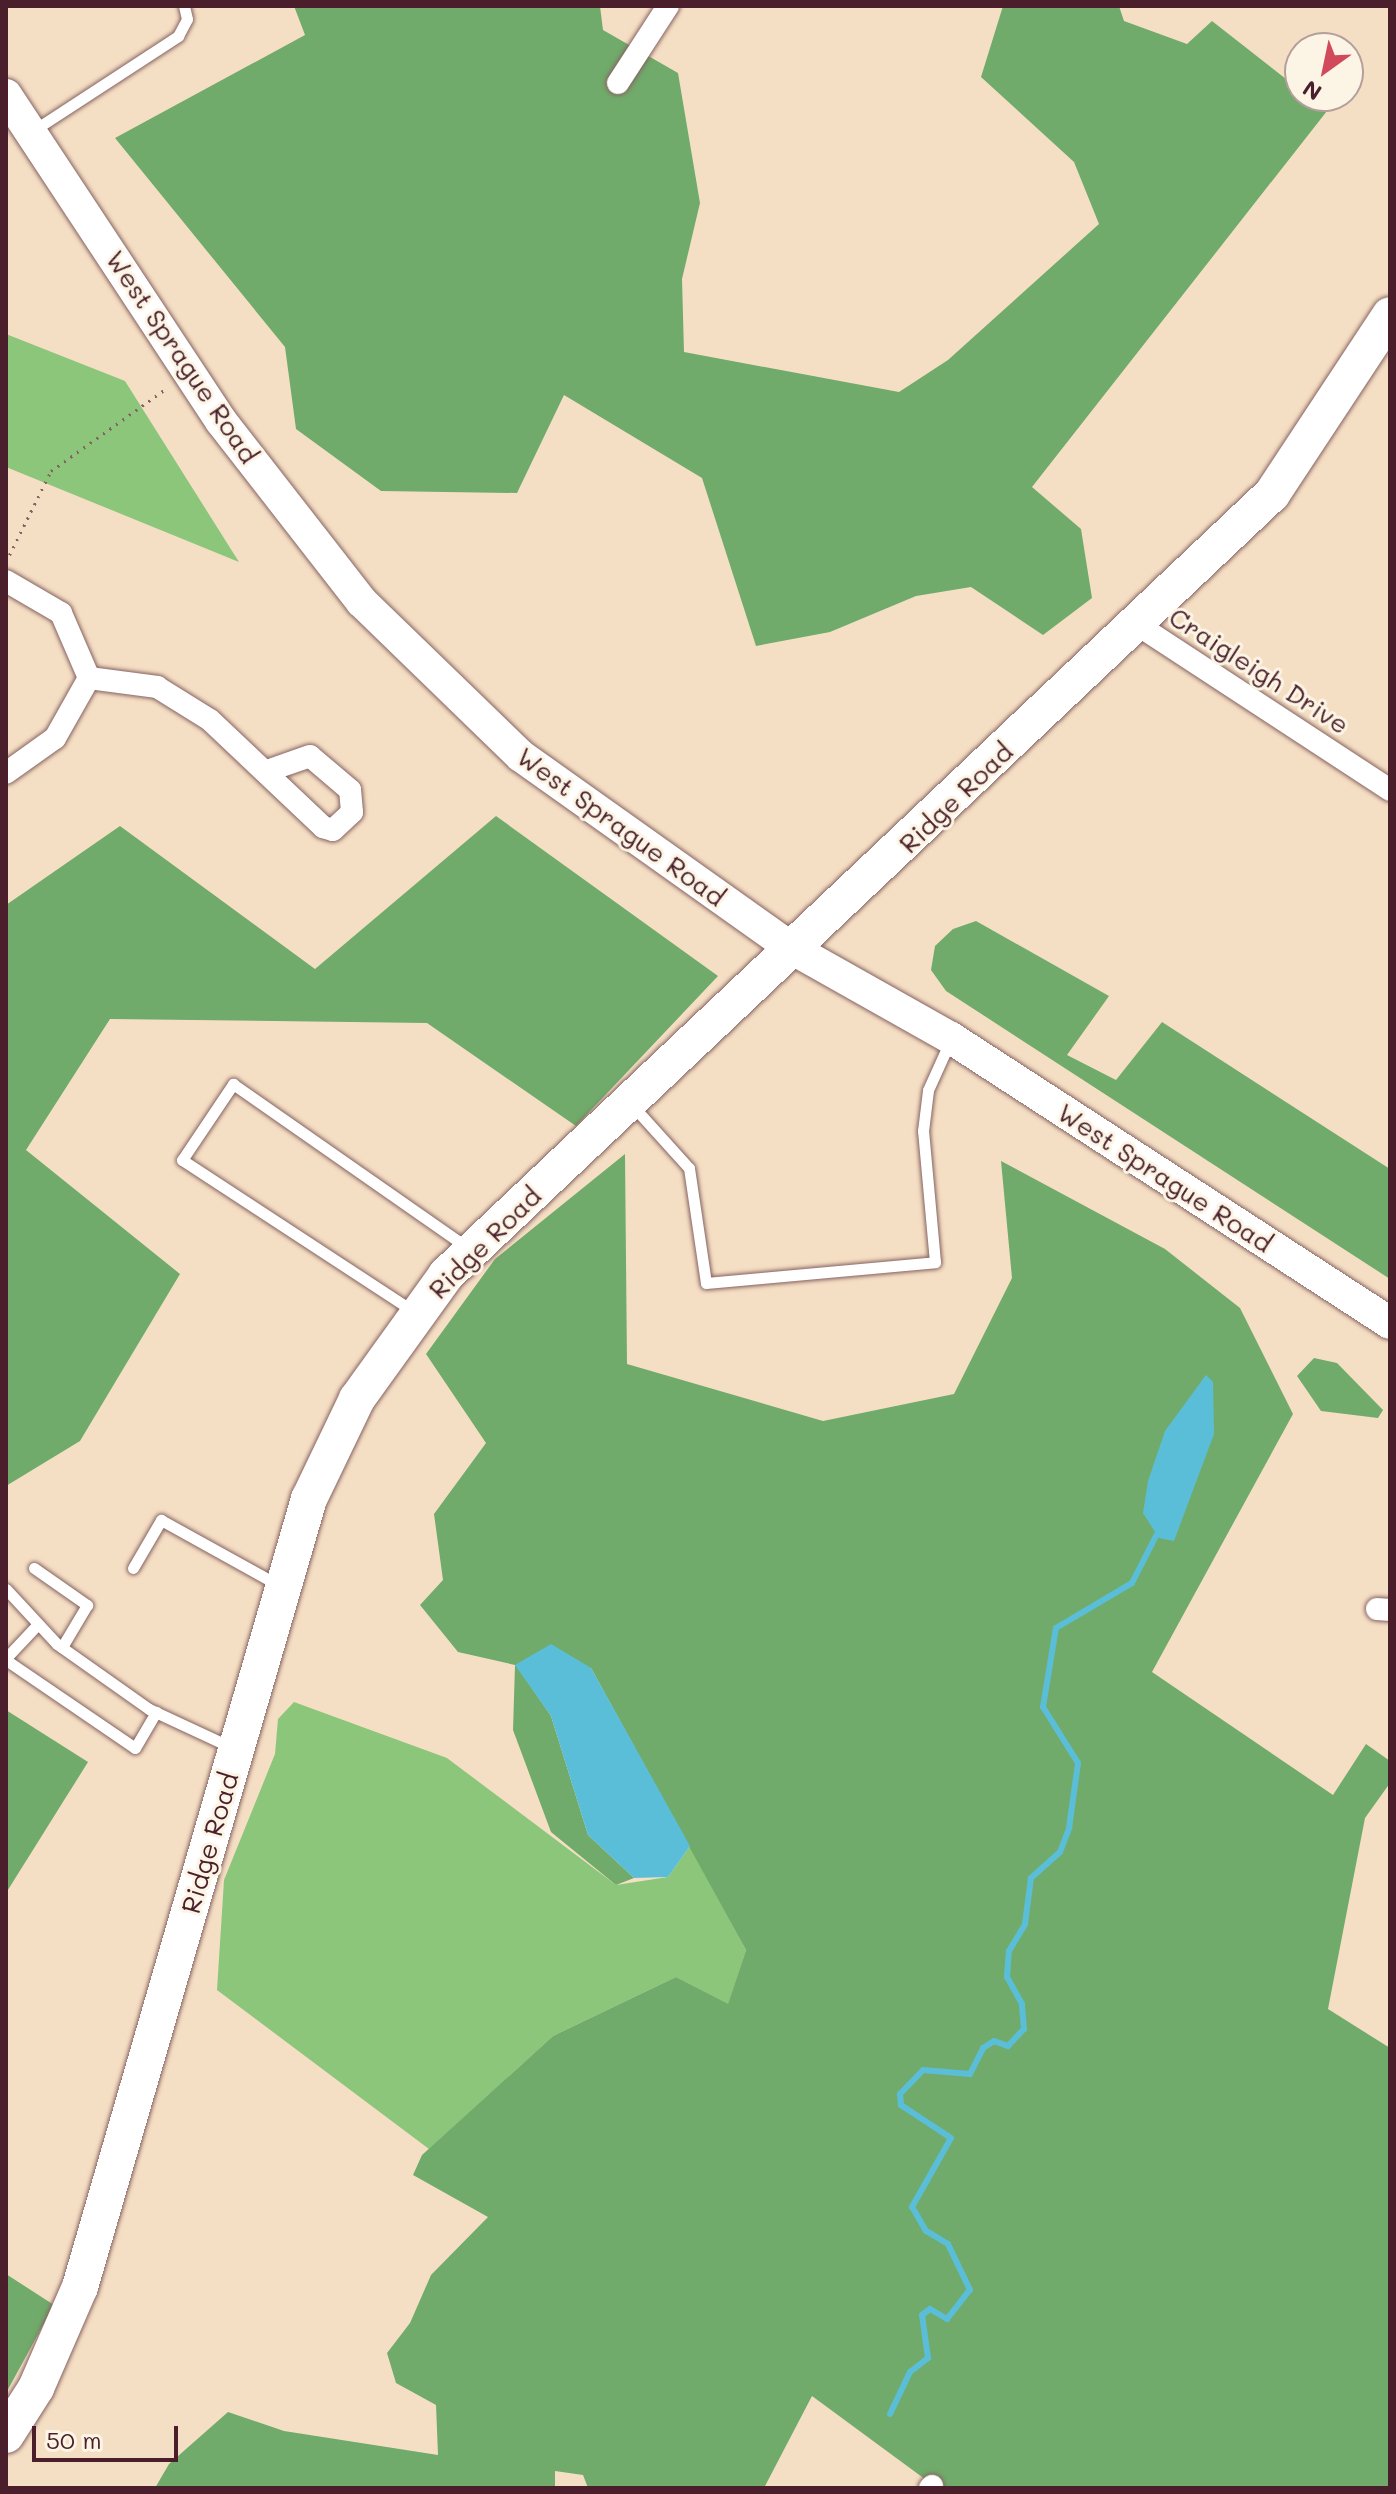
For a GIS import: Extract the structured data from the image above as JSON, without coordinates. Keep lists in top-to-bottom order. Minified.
{"streets":{"main road":["Ridge Road"],"street":["West Sprague Road","Craigleigh Drive"]},"crossings":[["West Sprague Road","Ridge Road"],["Craigleigh Drive","Ridge Road"]],"scale_bar":"50 m","north":"bottom left"}
